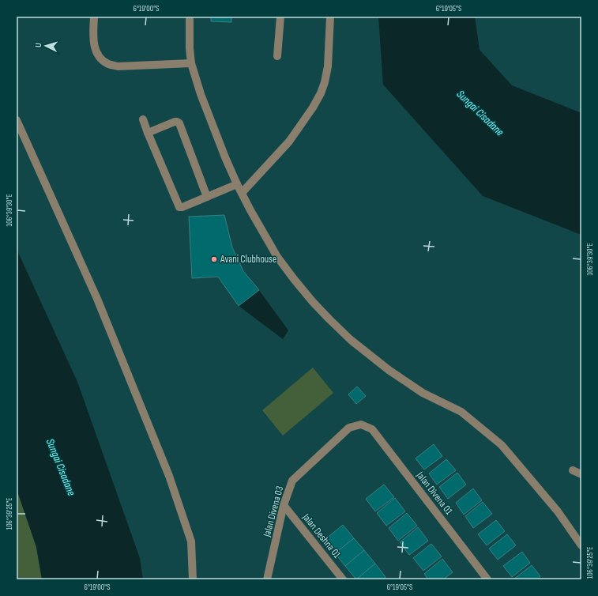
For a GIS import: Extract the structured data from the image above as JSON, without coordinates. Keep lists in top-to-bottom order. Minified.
{"streets":{"street":["Jalan Divena 01","Jalan Divena 03","Jalan Deshna 01"]},"crossings":[["Jalan Divena 01","Jalan Divena 03"],["Jalan Divena 03","Jalan Deshna 01"]],"water":["Sungai Cisadane"],"places":["Avani Clubhouse"],"north":"left","coordinates":["6°19'00\"S","6°19'05\"S","106°39'30\"E","106°39'25\"E"]}
